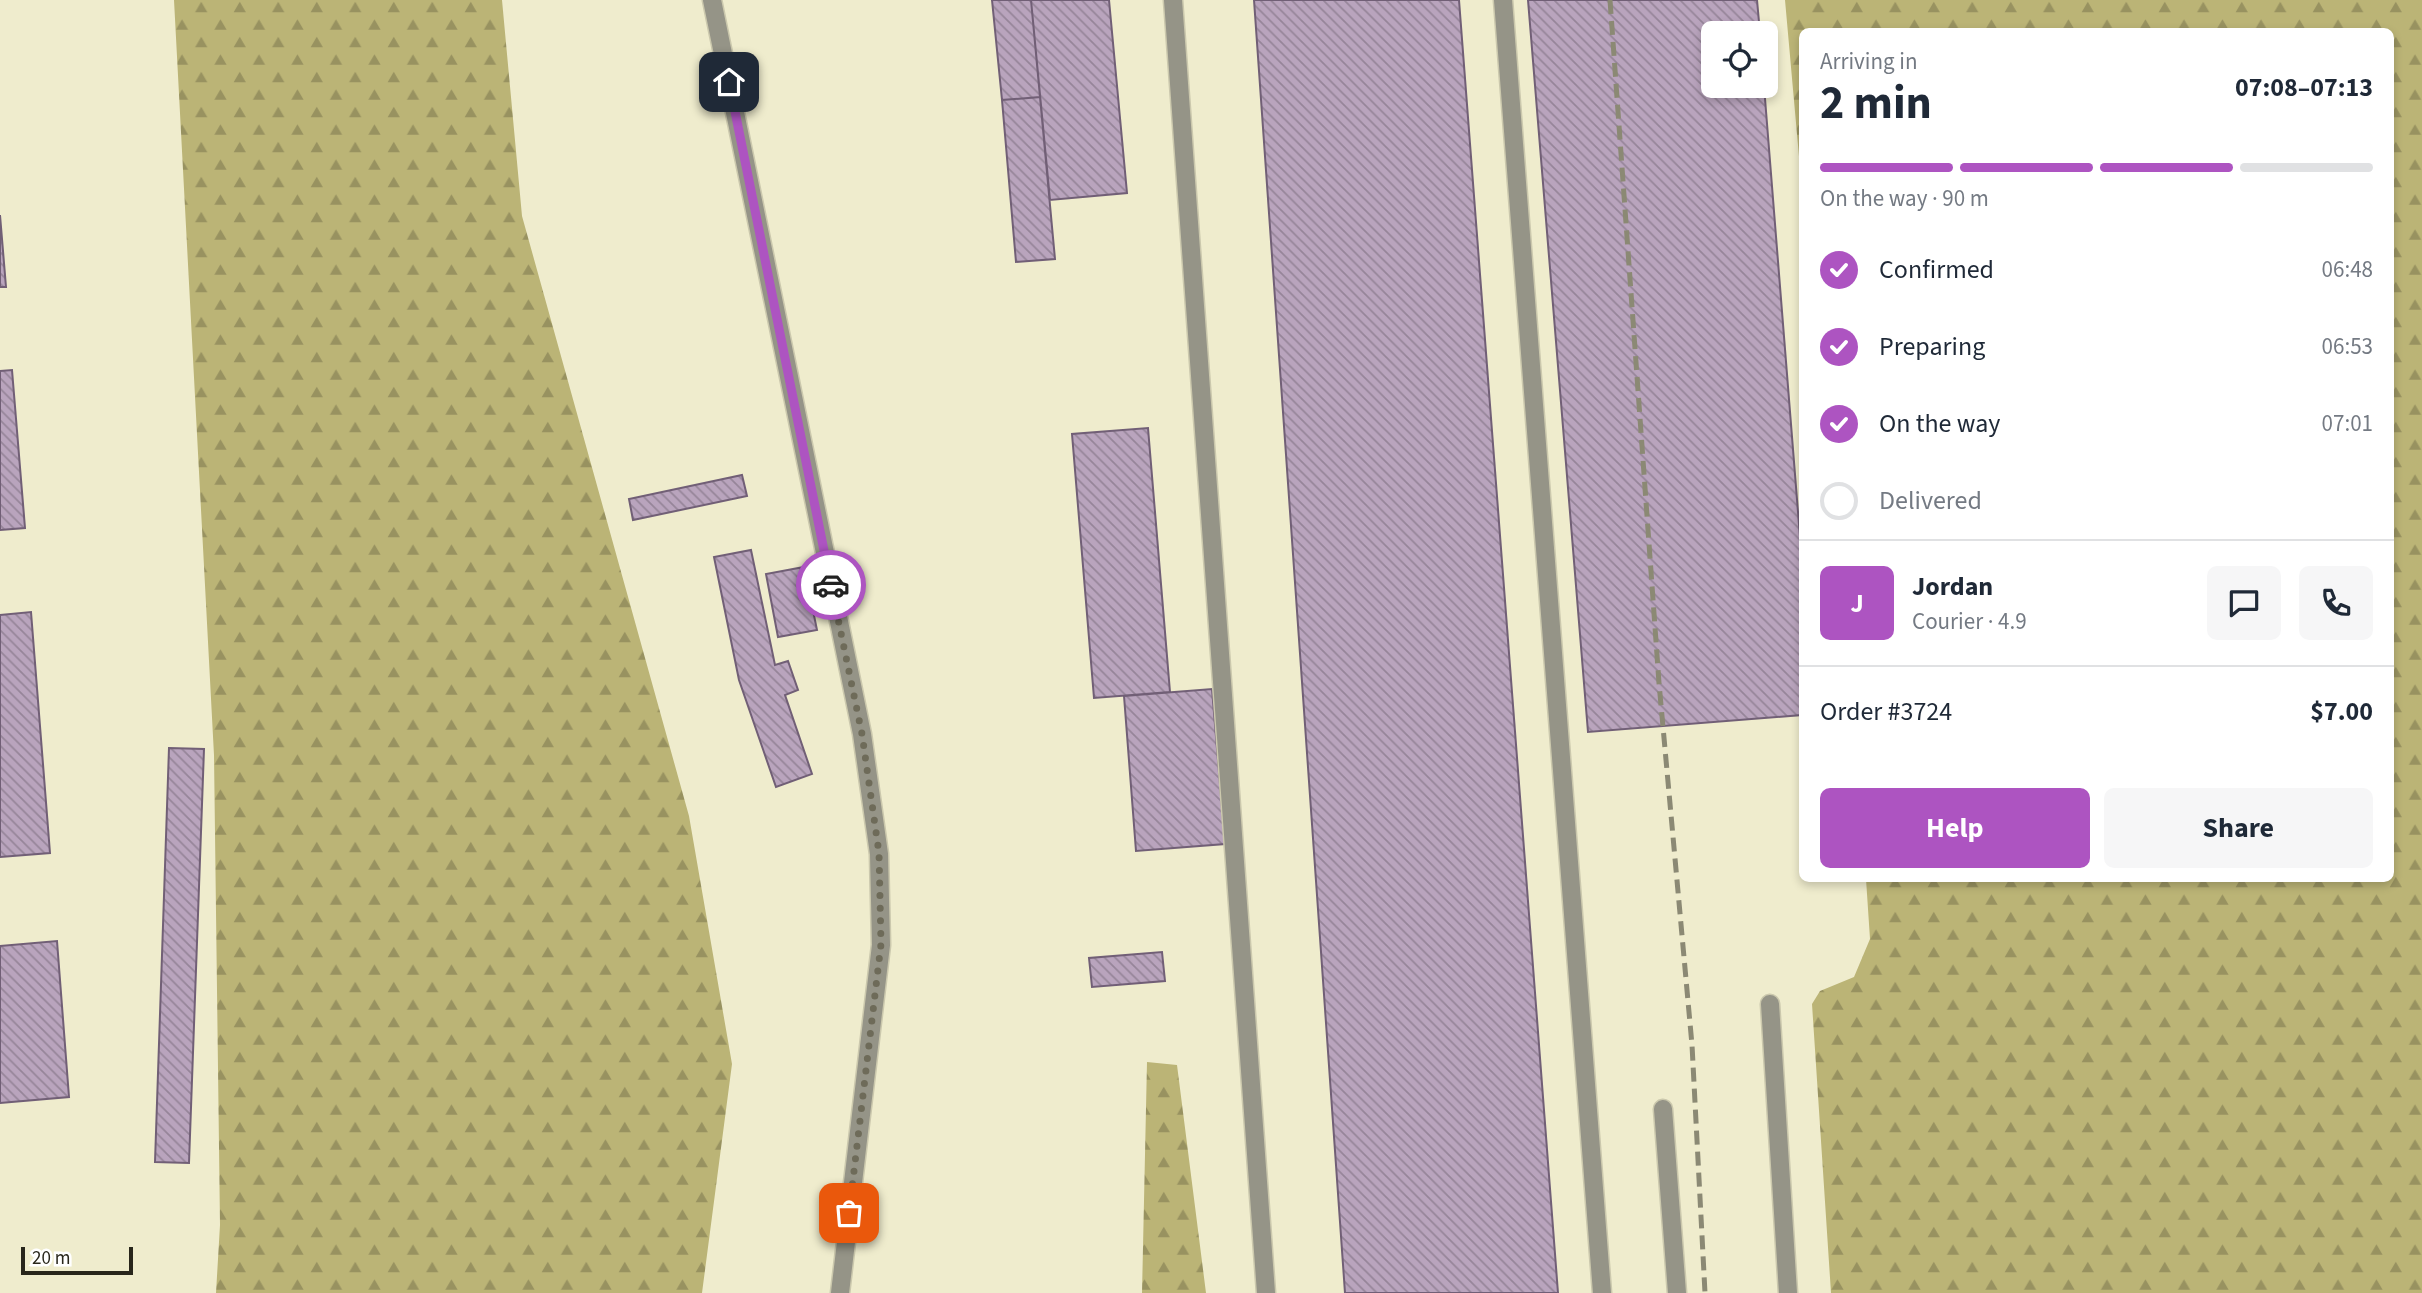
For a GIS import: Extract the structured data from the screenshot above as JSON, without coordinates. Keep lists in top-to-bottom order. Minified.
{"scale_bar":"20 m","page":{"heading":["2 min","Arriving in","07:08–07:13"],"panel":["Jordan","Courier · 4.9","Order #3724","$7.00"],"bar":"On the way · 90 m","list":[["Confirmed","06:48"],["Preparing","06:53"],["On the way","07:01"],"Delivered"],"round":"J","buttons":["Help","Share"],"scale":"20 m"}}
